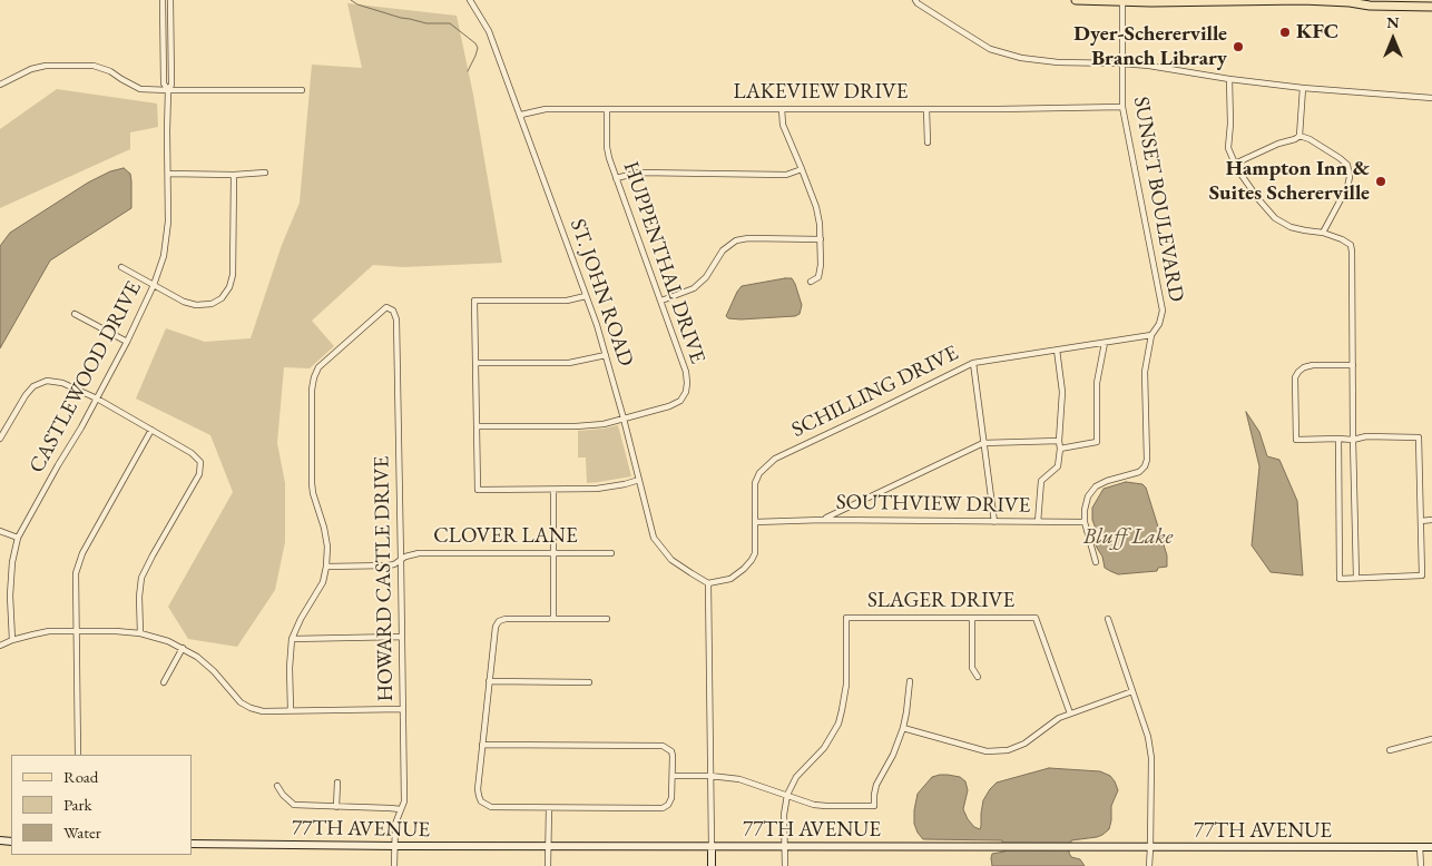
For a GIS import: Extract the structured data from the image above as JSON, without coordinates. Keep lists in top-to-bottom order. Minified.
{"streets":{"street":["LAKEVIEW DRIVE","SUNSET BOULEVARD","HUPPENTHAL DRIVE","ST. JOHN ROAD","CASTLEWOOD DRIVE","SCHILLING DRIVE","SOUTHVIEW DRIVE","CLOVER LANE","HOWARD CASTLE DRIVE","SLAGER DRIVE","77TH AVENUE"]},"crossings":[["LAKEVIEW DRIVE","SUNSET BOULEVARD"],["LAKEVIEW DRIVE","HUPPENTHAL DRIVE"],["LAKEVIEW DRIVE","ST. JOHN ROAD"],["SUNSET BOULEVARD","SCHILLING DRIVE"],["SUNSET BOULEVARD","SOUTHVIEW DRIVE"],["HUPPENTHAL DRIVE","ST. JOHN ROAD"],["ST. JOHN ROAD","SCHILLING DRIVE"],["SCHILLING DRIVE","SOUTHVIEW DRIVE"],["CLOVER LANE","HOWARD CASTLE DRIVE"],["HOWARD CASTLE DRIVE","77TH AVENUE"]],"water":["Bluff Lake"],"places":["KFC","Dyer-Schererville Branch Library","Hampton Inn & Suites Schererville"],"legend":["Road","Park","Water"],"north":"top"}
